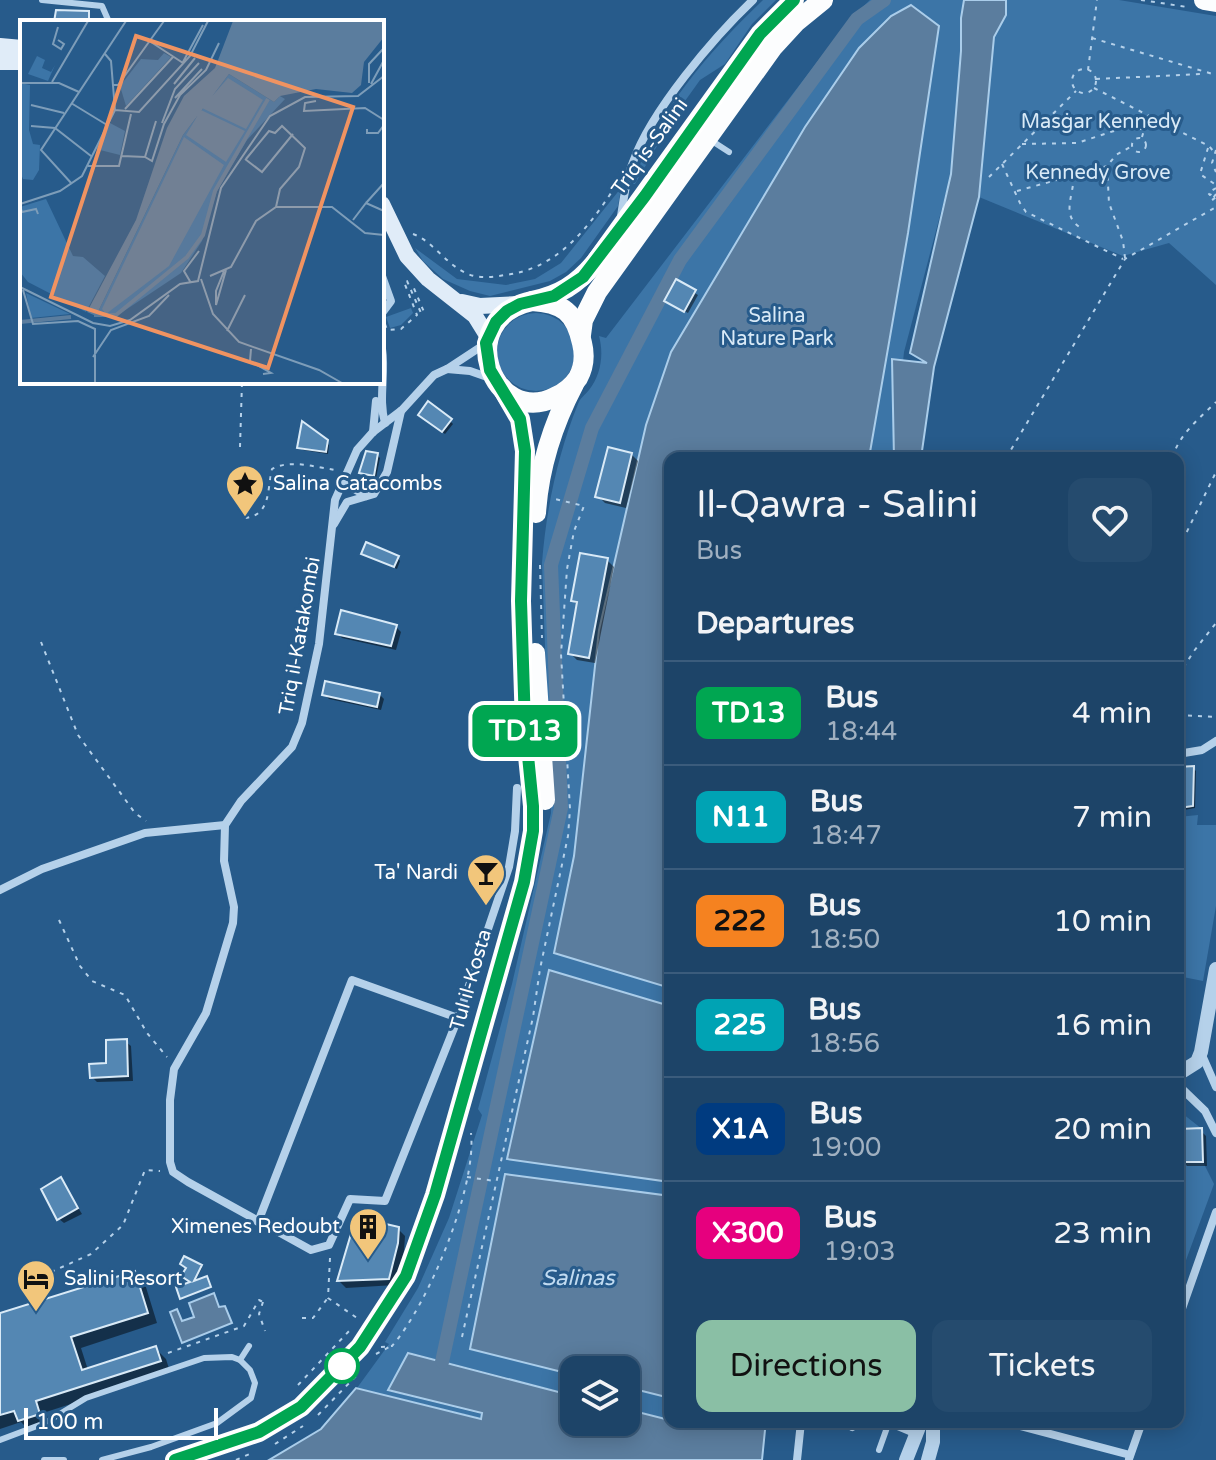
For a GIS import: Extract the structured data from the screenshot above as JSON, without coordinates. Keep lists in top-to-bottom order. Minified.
{"streets":{"highway":["Triq is-Salini","Tul il-Kosta"],"street":["Triq il-Katakombi"]},"crossings":[["Triq is-Salini","Triq il-Katakombi"],["Triq is-Salini","Tul il-Kosta"],["Triq il-Katakombi","Tul il-Kosta"]],"water":["Salinas"],"parks":["Masġar Kennedy","Kennedy Grove","Salina Nature Park"],"places":{"place":["Salina Catacombs"],"bar":["Ta' Nardi"],"building":["Ximenes Redoubt"],"hotel":["Salini Resort"]},"lines":["bus line TD13"],"scale_bar":"100 m","page":{"on_map":"TD13","heading":[["Il-Qawra - Salini","Bus"],"Departures"],"list":[{"mark":"TD13","name":"Bus","note":"18:44","value":"4 min"},{"mark":"N11","name":"Bus","note":"18:47","value":"7 min"},{"mark":"222","name":"Bus","note":"18:50","value":"10 min"},{"mark":"225","name":"Bus","note":"18:56","value":"16 min"},{"mark":"X1A","name":"Bus","note":"19:00","value":"20 min"},{"mark":"X300","name":"Bus","note":"19:03","value":"23 min"}],"buttons":["Directions","Tickets"],"scale":"100 m"}}
